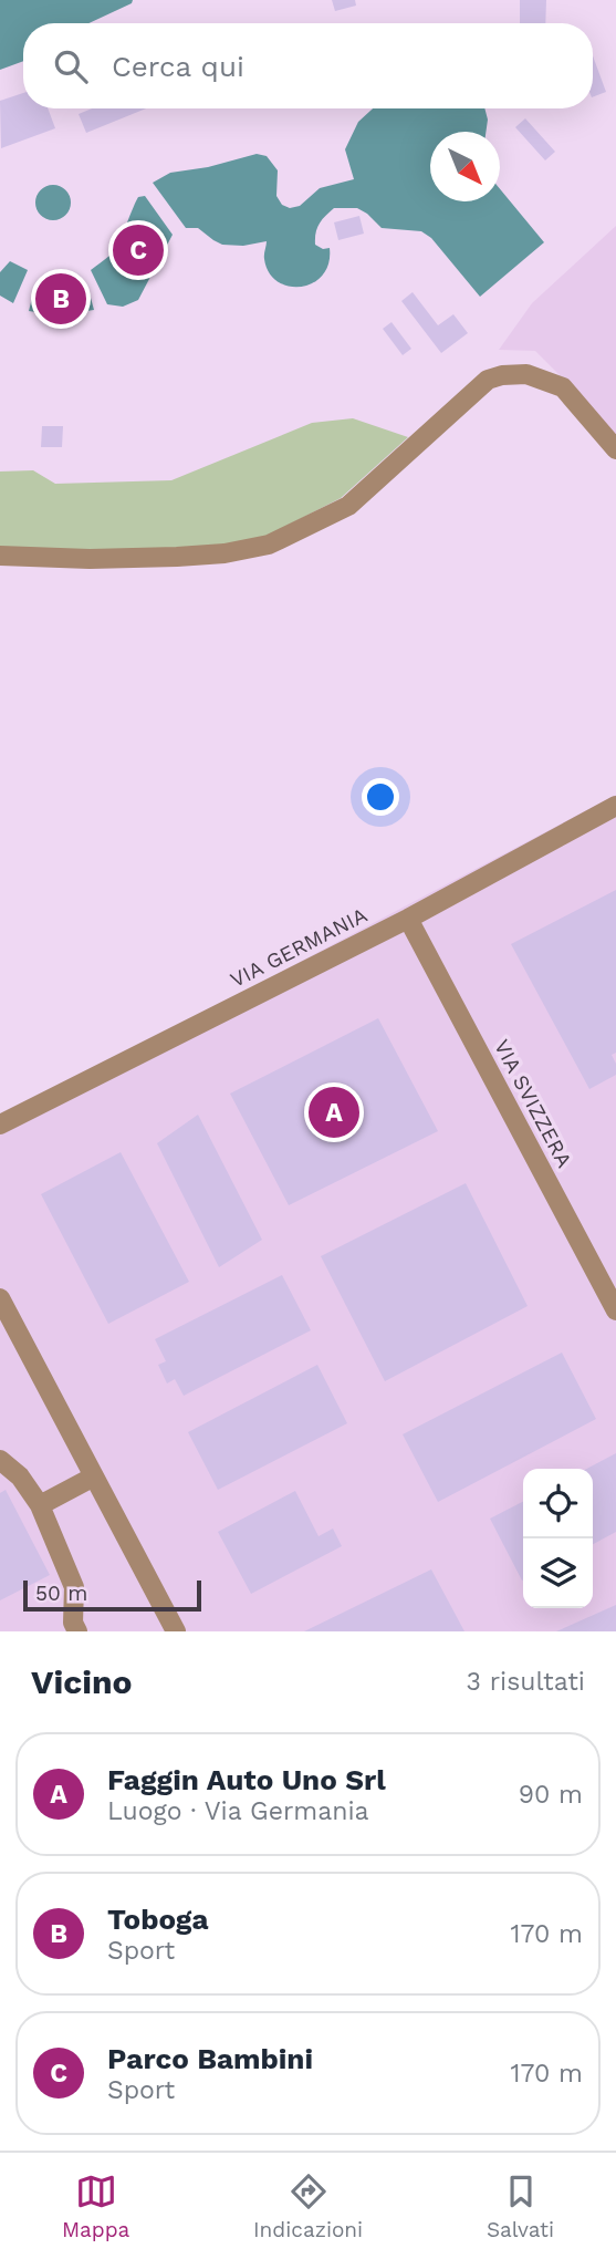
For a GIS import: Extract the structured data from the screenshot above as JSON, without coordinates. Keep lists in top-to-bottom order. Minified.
{"streets":{"street":["VIA GERMANIA","VIA SVIZZERA"]},"crossings":[["VIA GERMANIA","VIA SVIZZERA"]],"scale_bar":"50 m","north":"bottom right","page":{"search":"Cerca qui","pins":["C","B","A"],"scale":"50 m","heading":["Vicino","3 risultati"],"list":[{"mark":"A","name":"Faggin Auto Uno Srl","note":"Luogo · Via Germania","value":"90 m"},{"mark":"B","name":"Toboga","note":"Sport","value":"170 m"},{"mark":"C","name":"Parco Bambini","note":"Sport","value":"170 m"}],"nav":["Mappa","Indicazioni","Salvati"]}}
